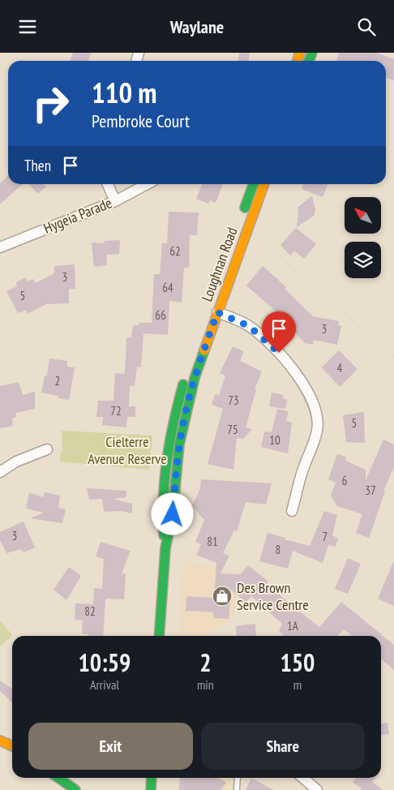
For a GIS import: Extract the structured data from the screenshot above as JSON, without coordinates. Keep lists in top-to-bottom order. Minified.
{"streets":{"main road":["Loughnan Road"],"street":["Hygeia Parade"]},"parks":["Cielterre Avenue Reserve"],"places":{"shop":["Des Brown Service Centre"]},"house_numbers":["62","3","64","5","66","3","4","2","73","72","5","75","10","6","37","3","7","81","8","82","1A"],"north":"top left","page":{"header":"Waylane","turn":["110 m","Pembroke Court"],"then":"Then","eta":["10:59","Arrival","2","min","150","m"],"buttons":["Exit","Share"]}}
